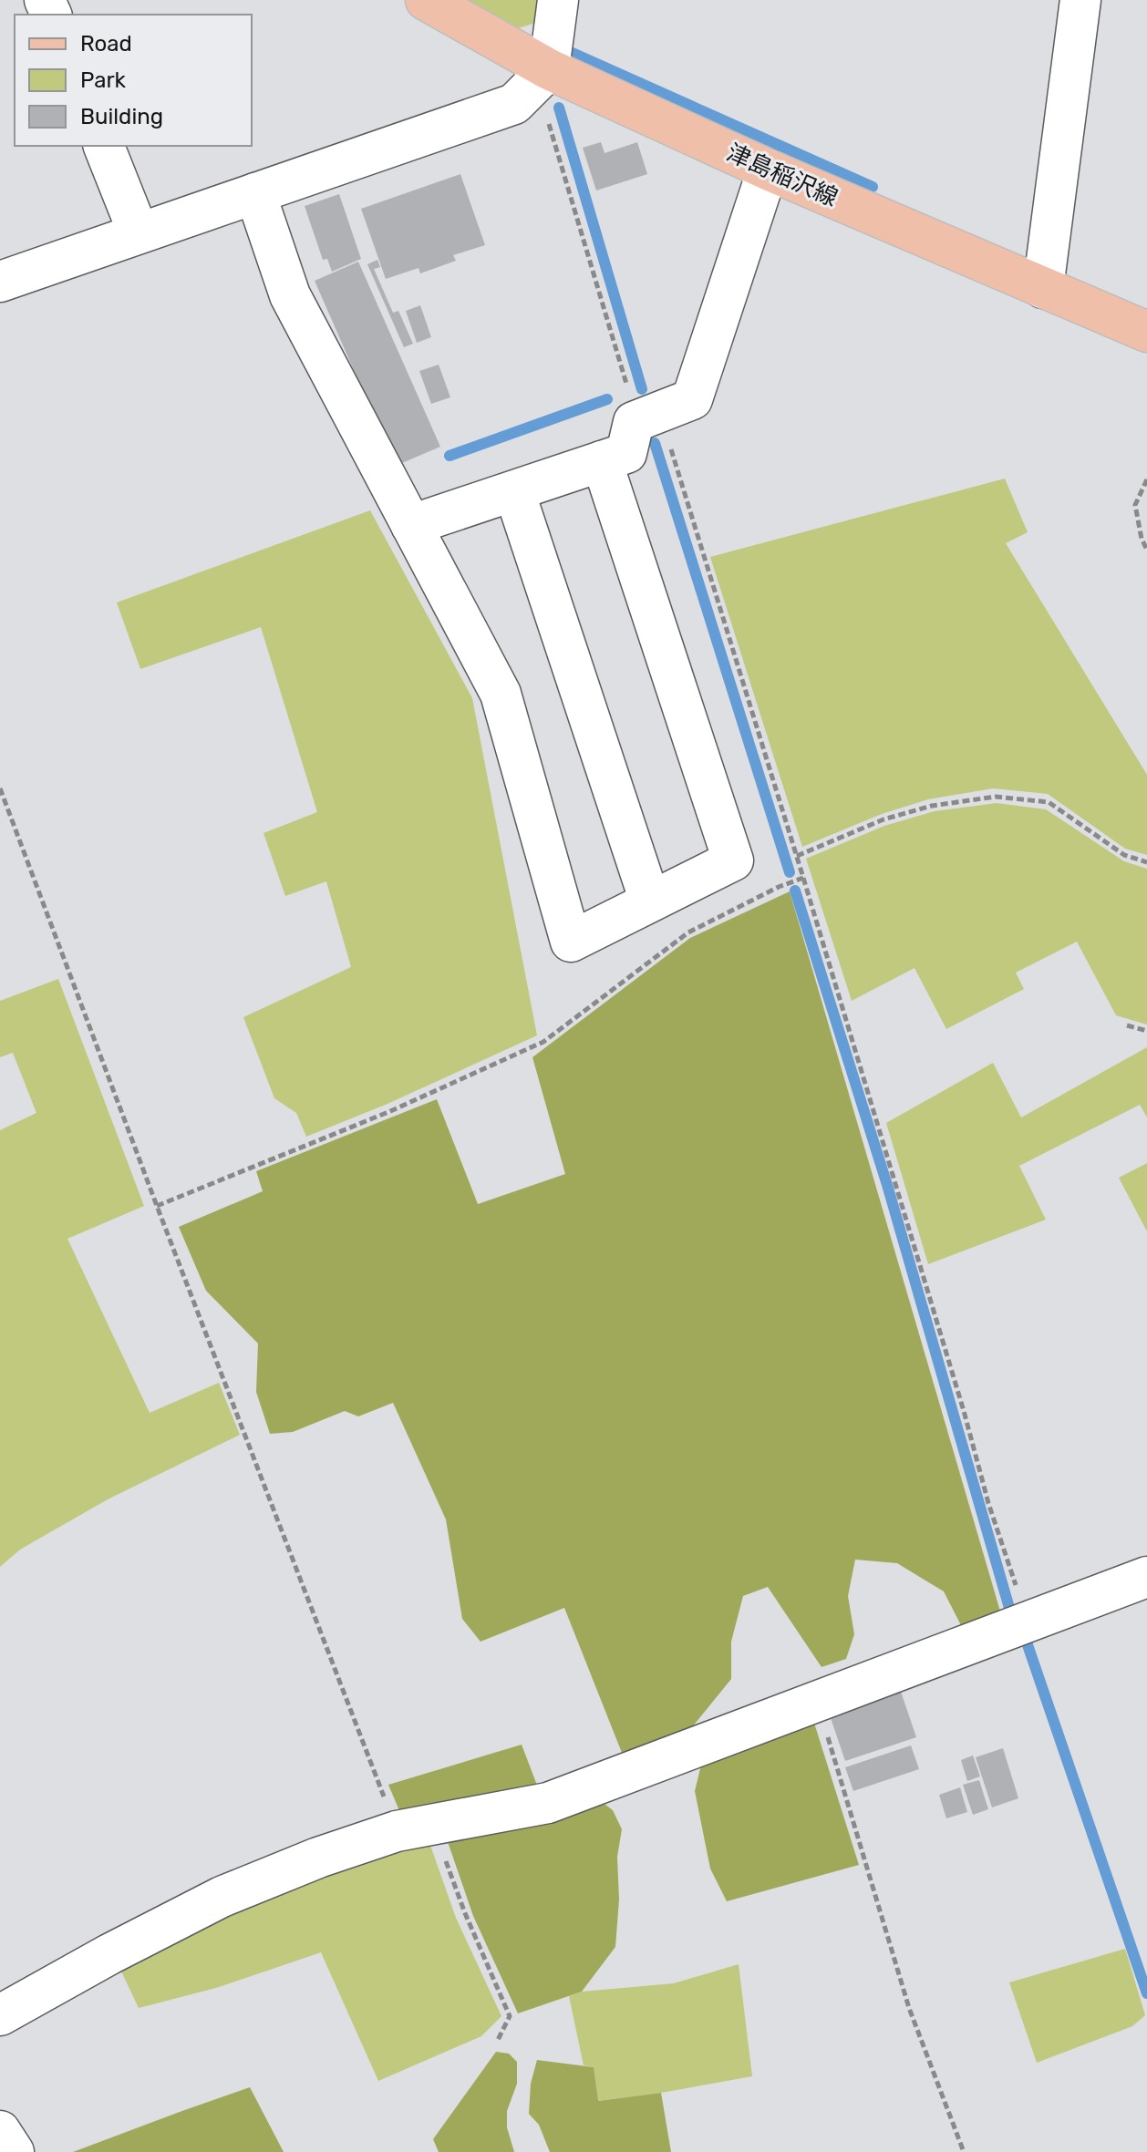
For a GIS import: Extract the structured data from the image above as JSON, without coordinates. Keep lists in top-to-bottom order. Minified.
{"streets":{"main road":["津島稲沢線"]},"legend":["Road","Park","Building"]}
